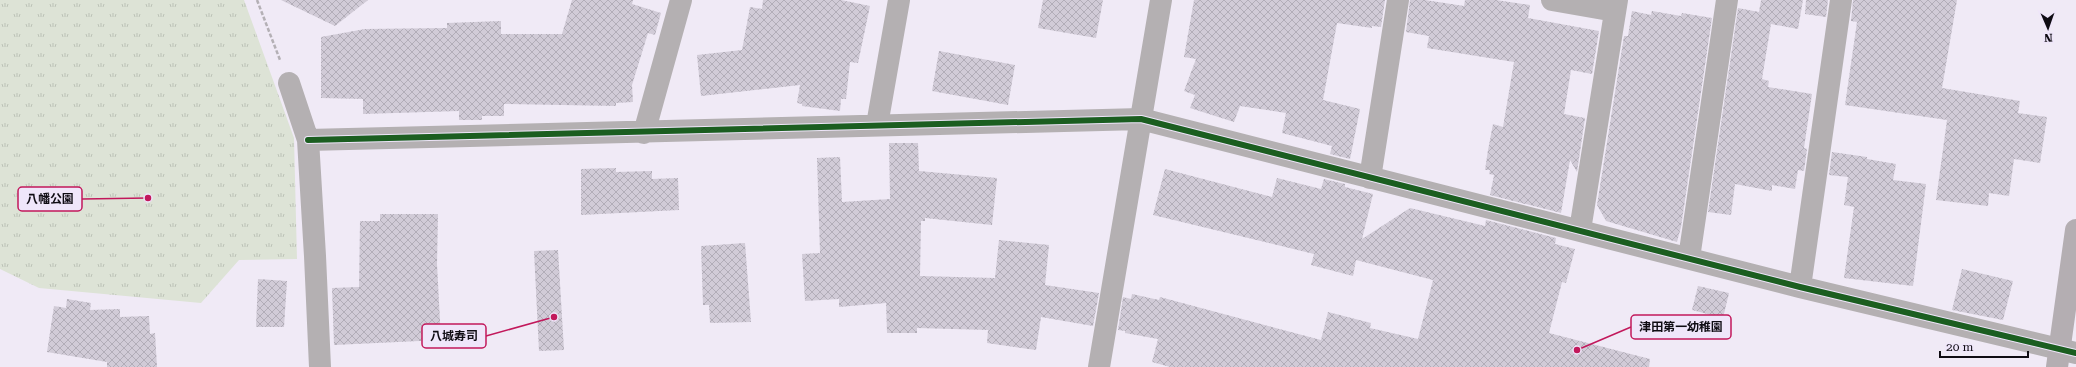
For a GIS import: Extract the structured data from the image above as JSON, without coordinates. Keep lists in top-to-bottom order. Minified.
{"places":["八幡公園","八城寿司","津田第一幼稚園"],"scale_bar":"20 m","north":"bottom"}
